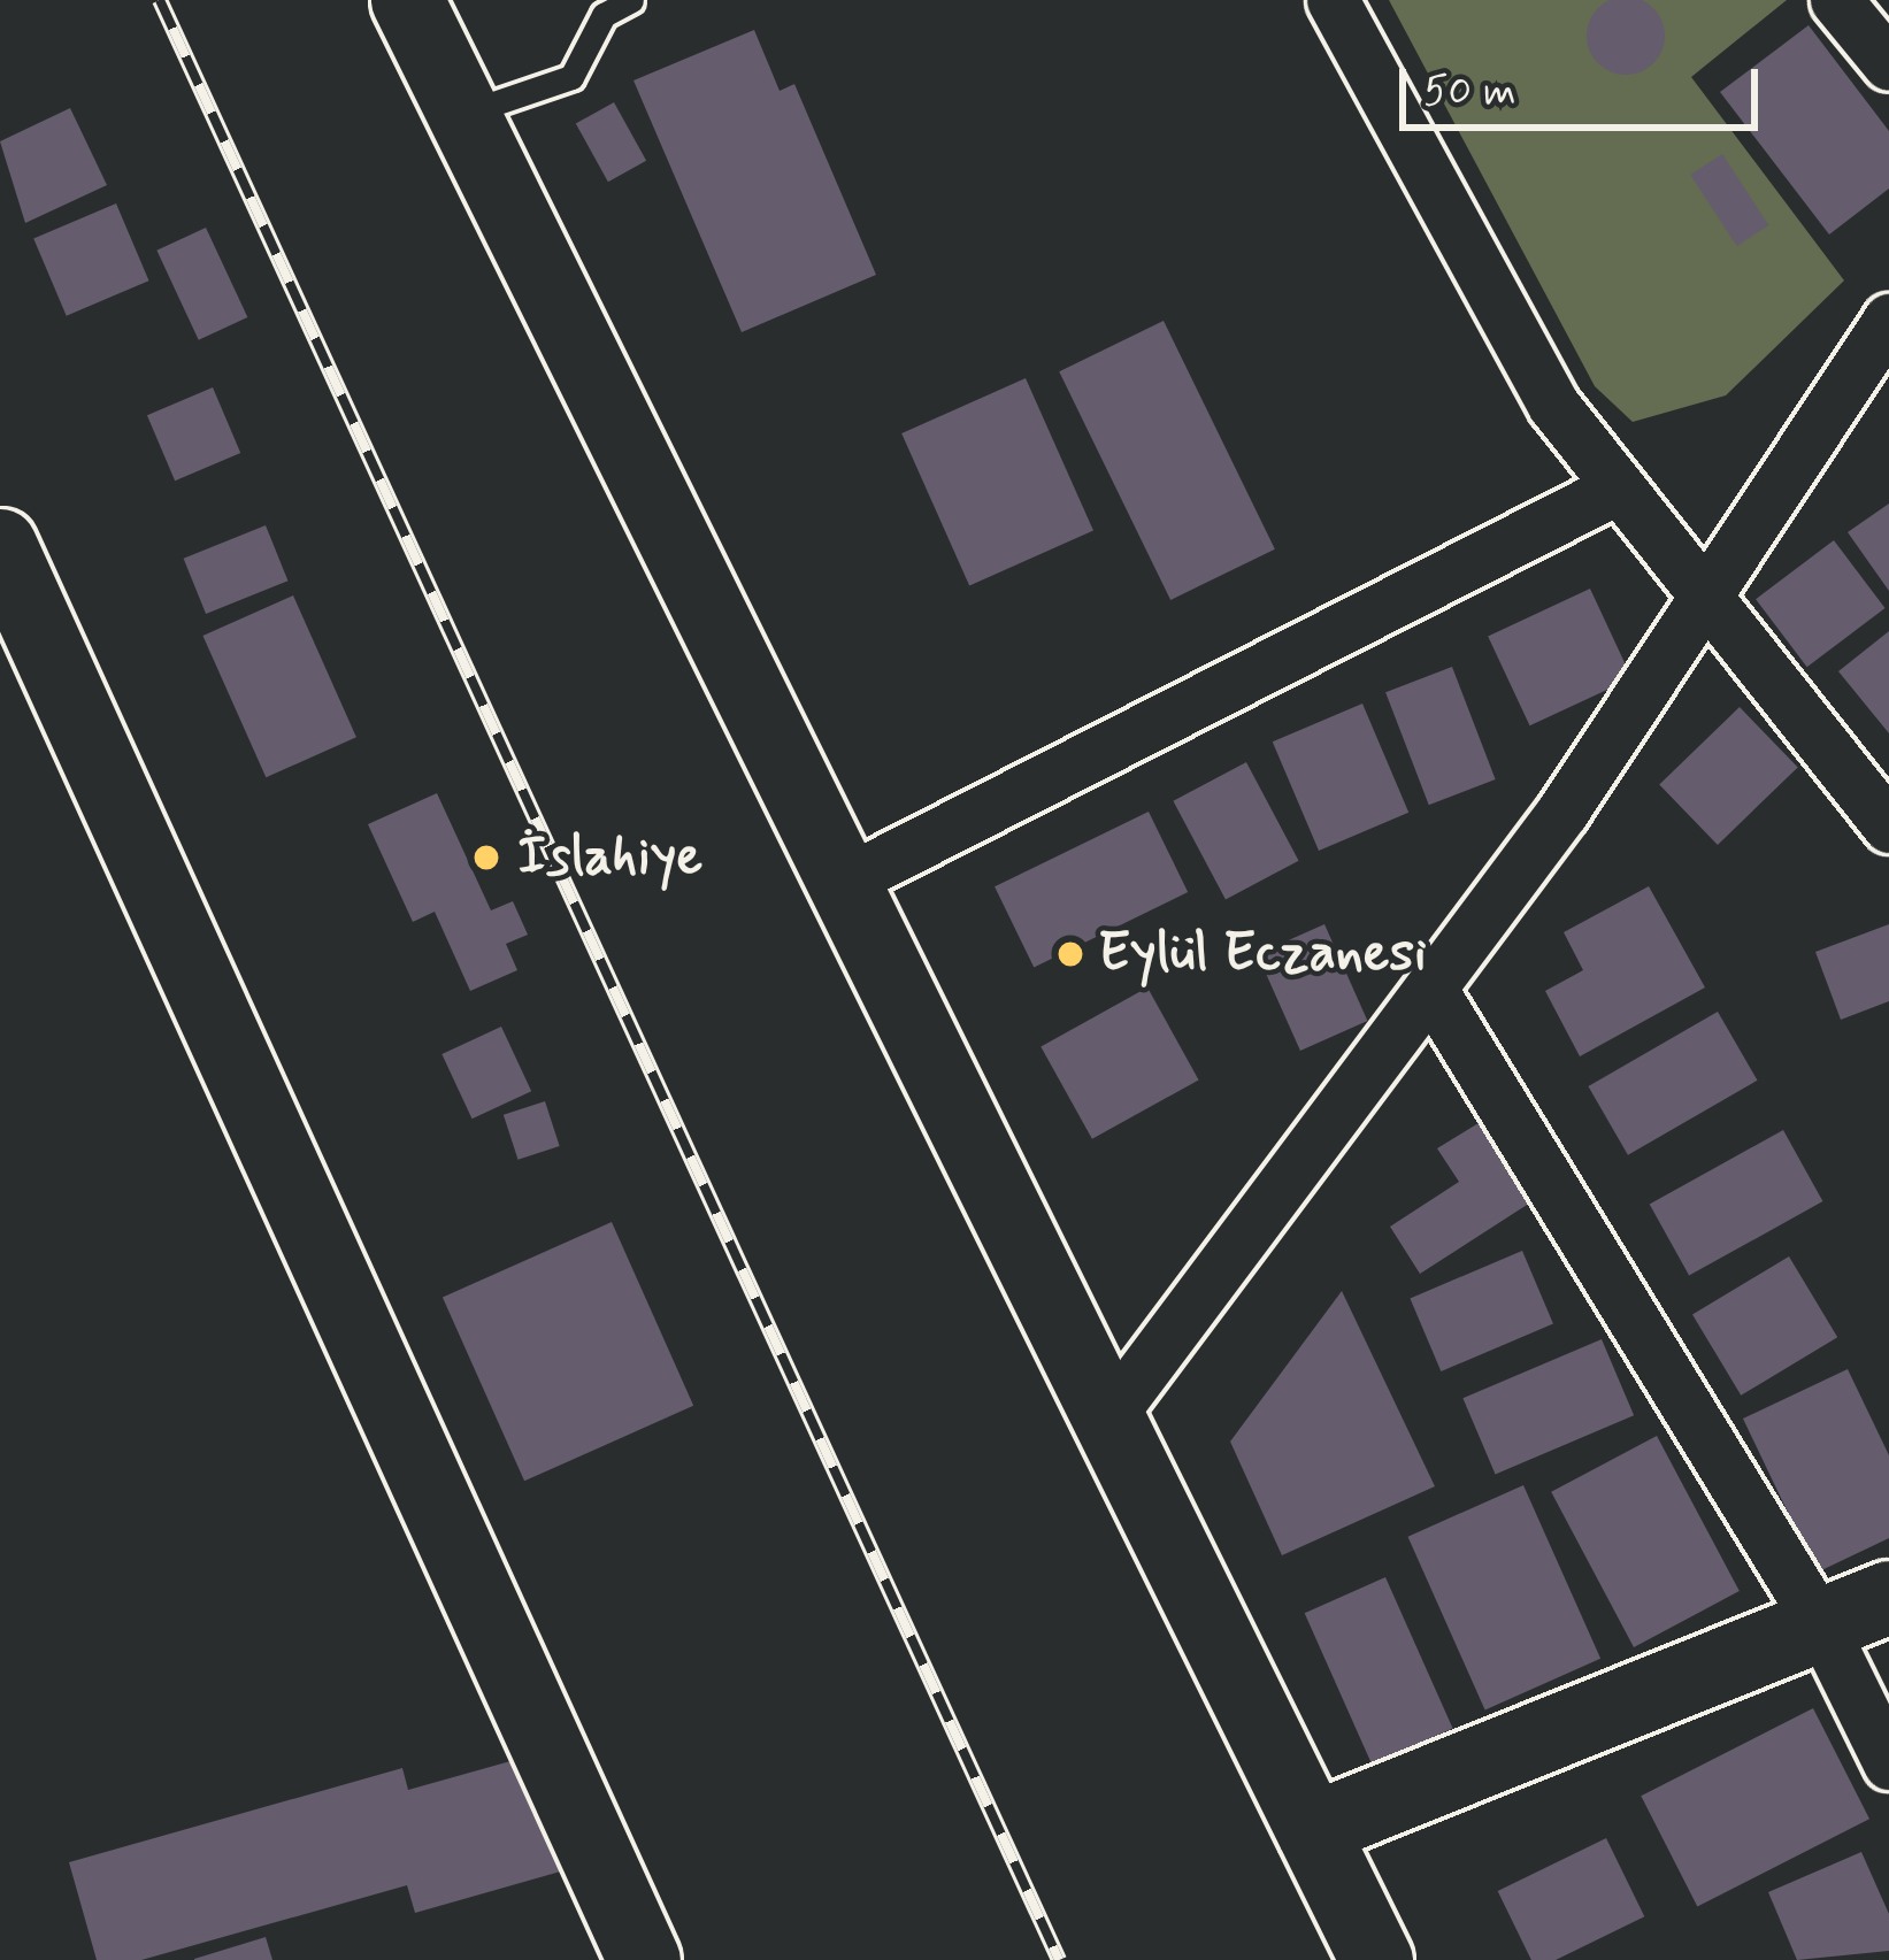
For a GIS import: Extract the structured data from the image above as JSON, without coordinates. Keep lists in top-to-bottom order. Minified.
{"places":["İslahiye","Eylül Eczanesi"],"scale_bar":"50 m"}
